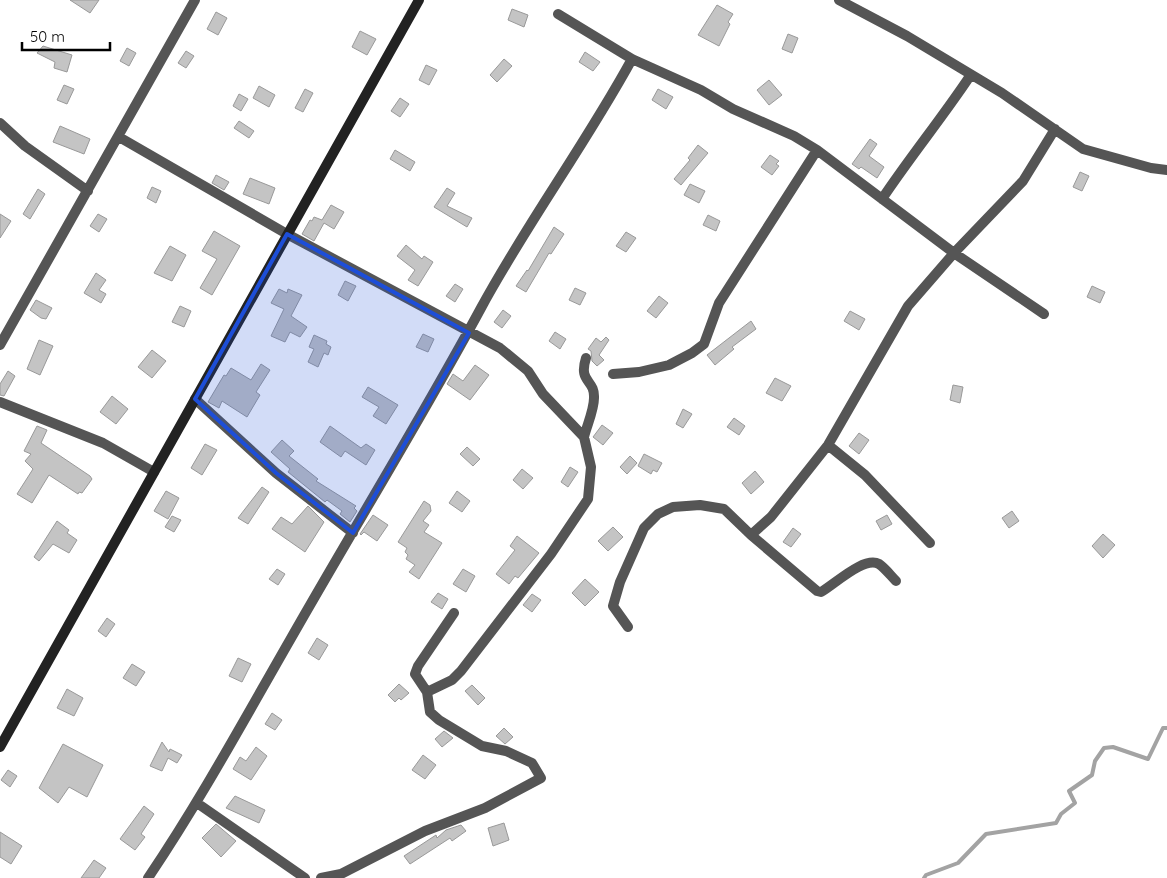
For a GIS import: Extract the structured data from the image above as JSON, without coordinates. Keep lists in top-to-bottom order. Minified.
{"scale_bar":"50 m"}
